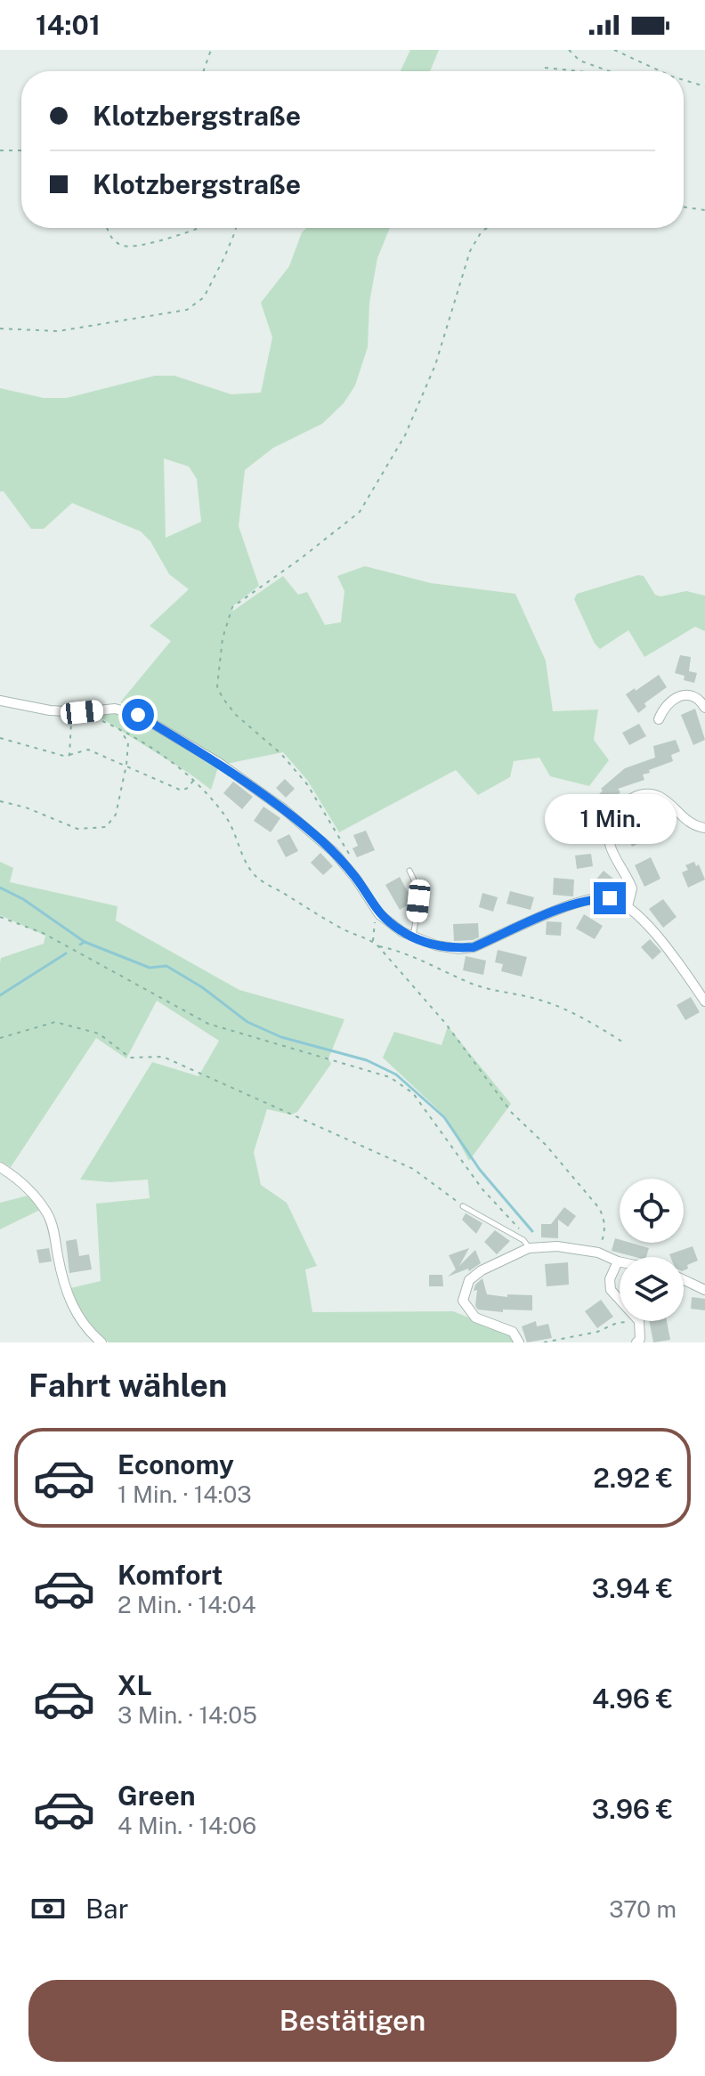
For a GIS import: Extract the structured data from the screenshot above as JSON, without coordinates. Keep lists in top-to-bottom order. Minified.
{"page":{"status":"14:01","banner":["Klotzbergstraße","Klotzbergstraße"],"bubble":"1 Min.","heading":"Fahrt wählen","list":[{"name":"Economy","note":"1 Min. · 14:03","value":"2.92 €"},{"name":"Komfort","note":"2 Min. · 14:04","value":"3.94 €"},{"name":"XL","note":"3 Min. · 14:05","value":"4.96 €"},{"name":"Green","note":"4 Min. · 14:06","value":"3.96 €"}],"pay":["Bar","370 m"],"buttons":"Bestätigen"}}
